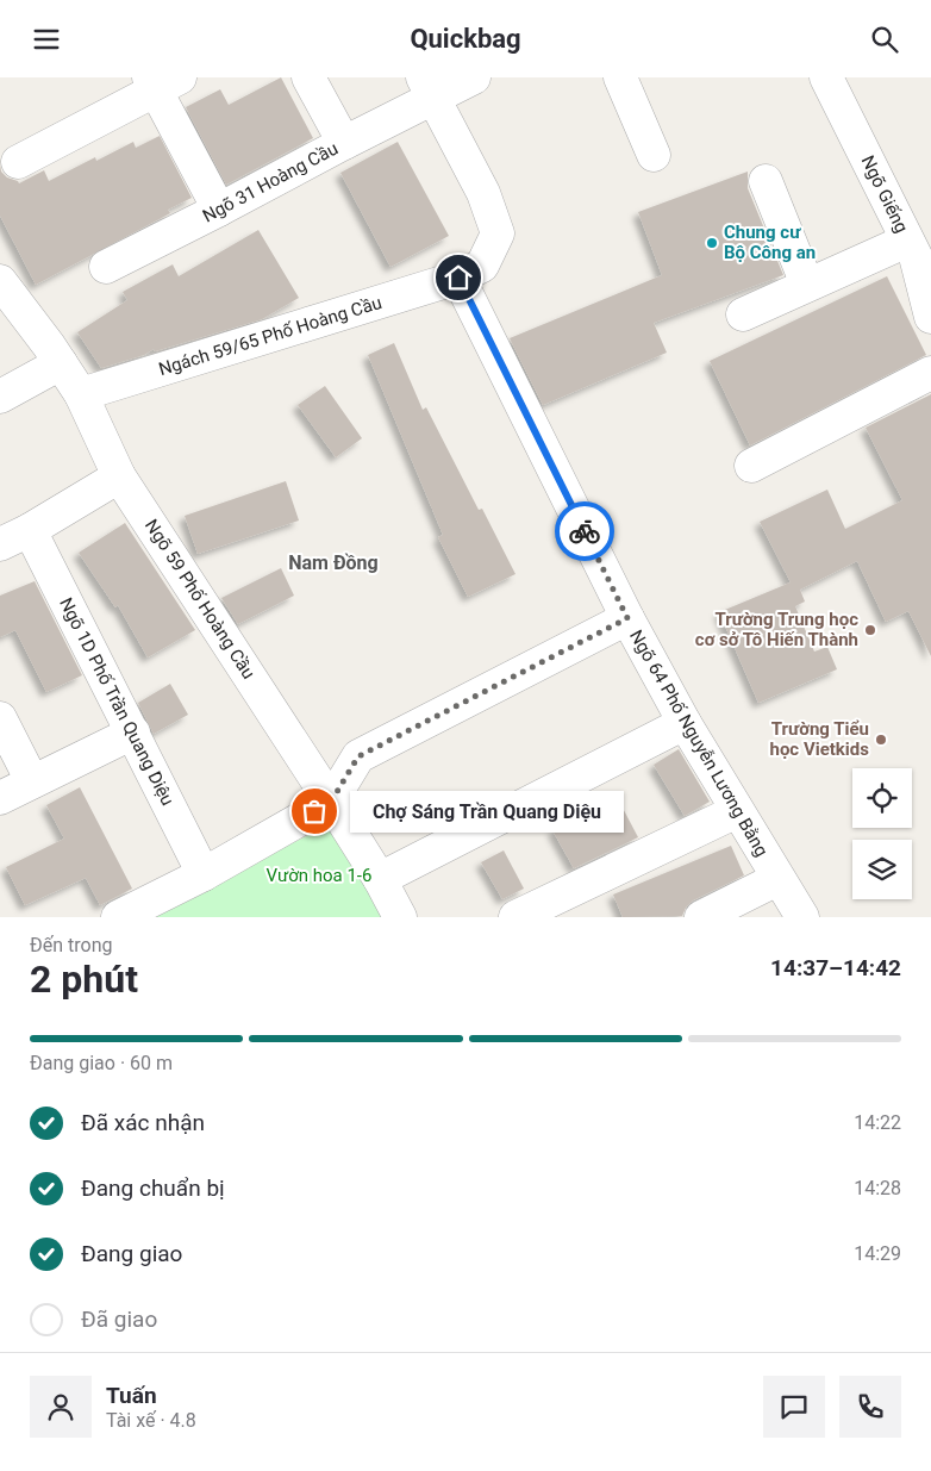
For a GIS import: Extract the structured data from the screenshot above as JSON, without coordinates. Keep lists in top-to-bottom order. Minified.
{"streets":{"street":["Ngõ 31 Hoàng Cầu","Ngõ Giếng","Ngách 59/65 Phố Hoàng Cầu","Ngõ 59 Phố Hoàng Cầu","Ngõ 1D Phố Trần Quang Diệu","Ngõ 64 Phố Nguyễn Lương Bằng"]},"crossings":[["Ngõ 31 Hoàng Cầu","Ngách 59/65 Phố Hoàng Cầu"],["Ngách 59/65 Phố Hoàng Cầu","Ngõ 59 Phố Hoàng Cầu"],["Ngách 59/65 Phố Hoàng Cầu","Ngõ 64 Phố Nguyễn Lương Bằng"]],"districts":["Nam Đồng"],"parks":["Vườn hoa 1-6"],"places":["Chung cư Bộ Công an","Trường Trung học cơ sở Tô Hiến Thành","Trường Tiểu học Vietkids","Chợ Sáng Trần Quang Diệu"],"page":{"header":"Quickbag","bubble":"Chợ Sáng Trần Quang Diệu","heading":["2 phút","Đến trong","14:37–14:42"],"panel":["Tuấn","Tài xế · 4.8"],"bar":"Đang giao · 60 m","list":[["Đã xác nhận","14:22"],["Đang chuẩn bị","14:28"],["Đang giao","14:29"],"Đã giao"]}}
